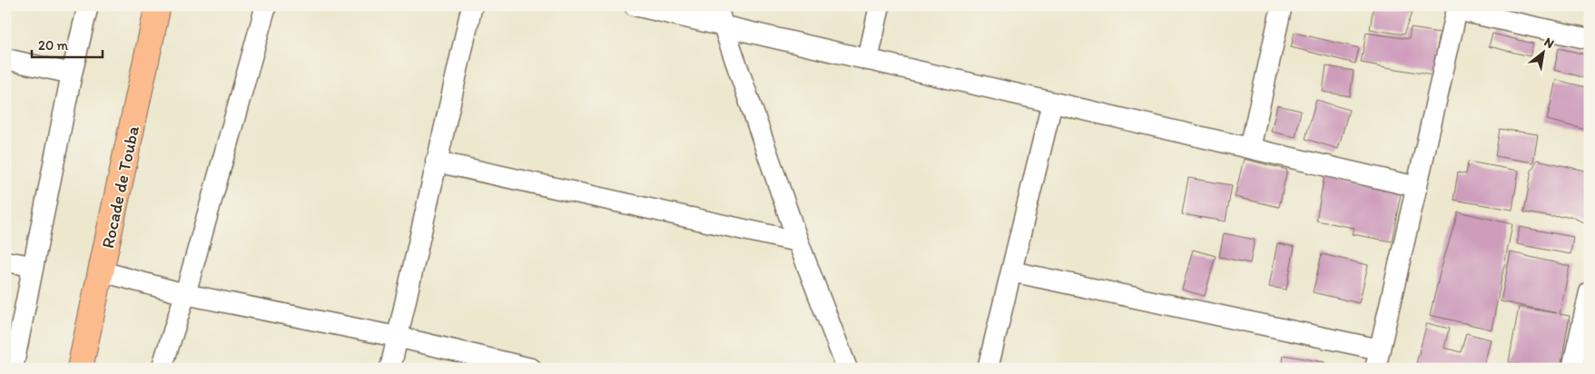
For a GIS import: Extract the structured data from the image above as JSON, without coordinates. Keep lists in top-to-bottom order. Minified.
{"streets":{"main road":["Rocade de Touba"]},"scale_bar":"20 m","north":"top right"}
